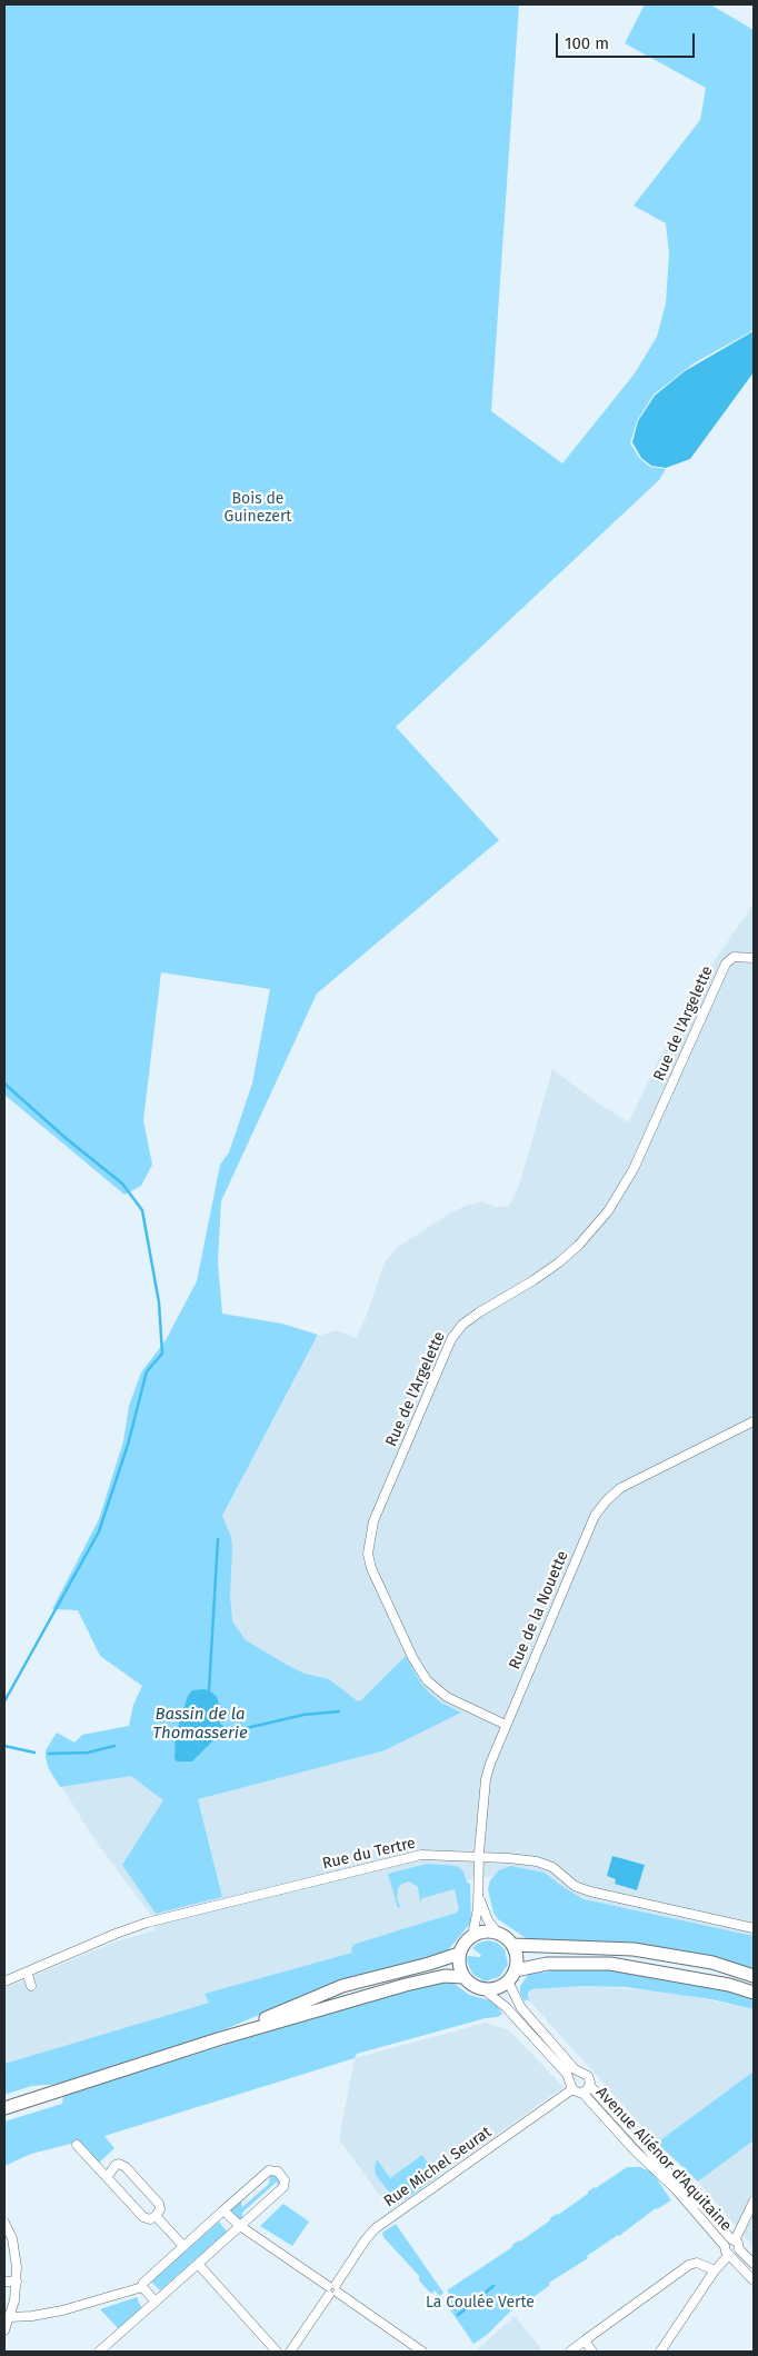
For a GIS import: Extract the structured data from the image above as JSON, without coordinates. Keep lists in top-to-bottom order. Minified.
{"streets":{"street":["Rue de l'Argelette","Rue de la Nouette","Rue du Tertre","Avenue Aliénor d'Aquitaine","Rue Michel Seurat"]},"crossings":[["Rue de l'Argelette","Rue de la Nouette"],["Rue de la Nouette","Rue du Tertre"],["Avenue Aliénor d'Aquitaine","Rue Michel Seurat"]],"water":["Bassin de la Thomasserie"],"parks":["Bois de Guinezert","La Coulée Verte"],"scale_bar":"100 m"}
